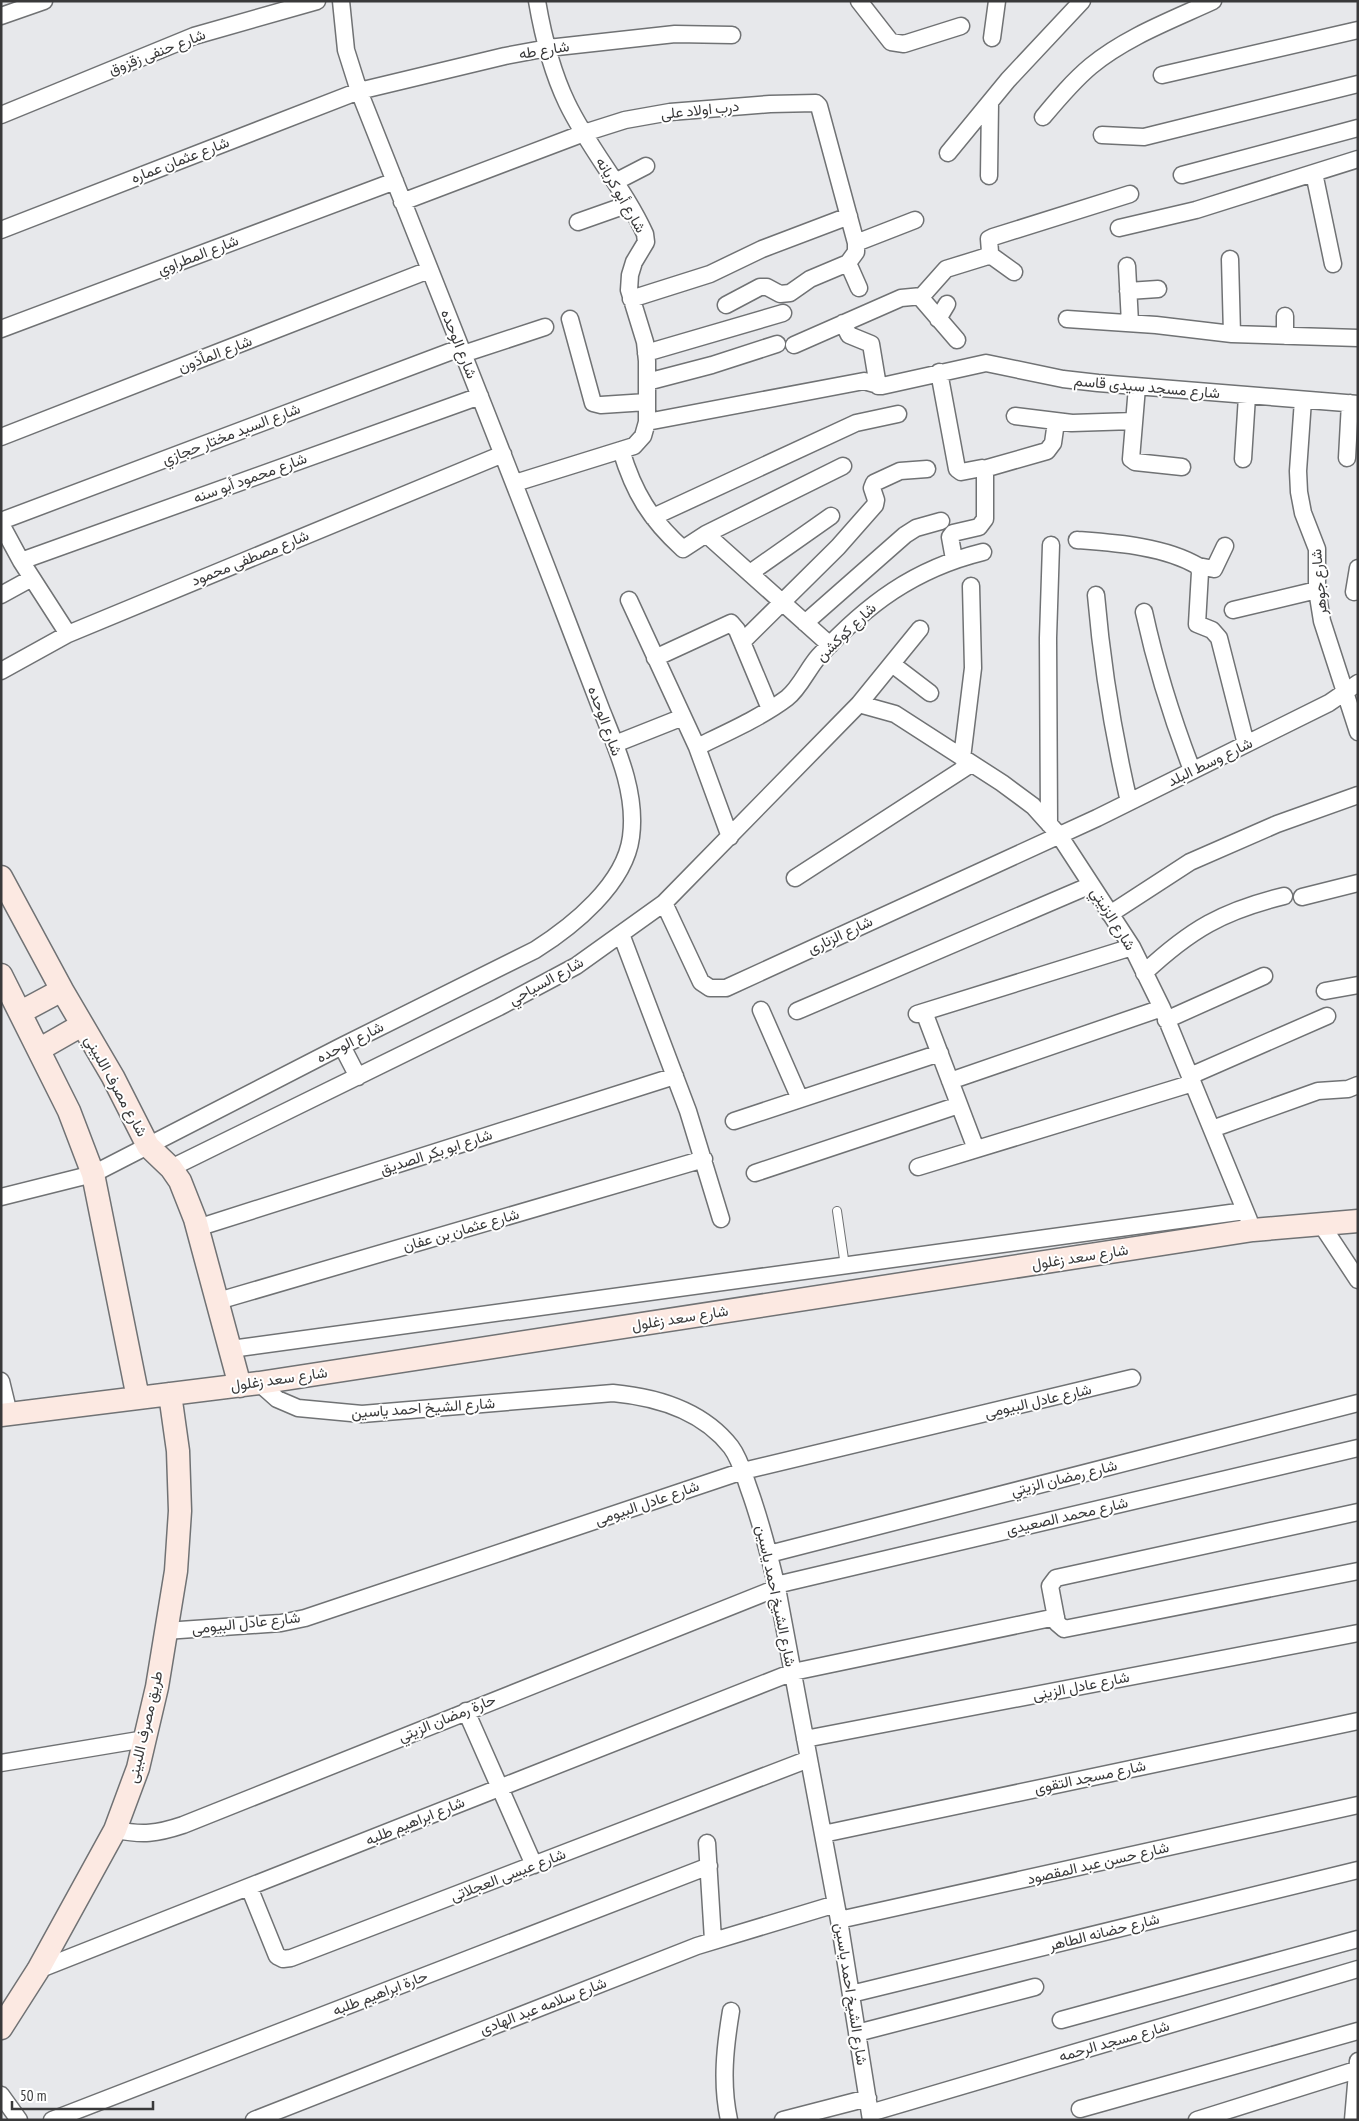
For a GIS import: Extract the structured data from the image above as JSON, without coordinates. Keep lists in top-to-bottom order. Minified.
{"streets":{"street":["شارع طه","شارع حنفى زقزوق","درب اولاد على","شارع عثمان عماره","شارع أبو كريانه","شارع المطراوي","شارع الوحده","شارع المأذون","شارع مسجد سيدى قاسم","شارع السيد مختار حجازي","شارع محمود أبو سنه","شارع مصطفى محمود","شارع جوهر","شارع كوكشن","شارع وسط البلد","شارع الزنيتي","شارع الزنارى","شارع السياحي","شارع مصرف اللبيني","شارع ابو بكر الصديق","شارع عثمان بن عفان","شارع سعد زغلول","شارع عادل البيومى","شارع الشيخ احمد ياسين","شارع رمضان الزيتي","شارع محمد الصعيدى","شارع عادل الزينى","حارة رمضان الزيتي","طريق مصرف اللبينى","شارع مسجد التقوى","شارع ابراهيم طلبه","شارع حسن عبد المقصود","شارع عيسى العجلاتى","شارع حضانه الطاهر","حارة ابراهيم طلبه","شارع سلامه عبد الهادى","شارع مسجد الرحمه"]},"crossings":[["شارع طه","شارع عثمان عماره"],["شارع طه","شارع أبو كريانه"],["شارع طه","شارع الوحده"],["درب اولاد على","شارع أبو كريانه"],["درب اولاد على","شارع الوحده"],["شارع عثمان عماره","شارع الوحده"],["شارع أبو كريانه","شارع الوحده"],["شارع المطراوي","شارع الوحده"],["شارع الوحده","شارع المأذون"],["شارع الوحده","شارع السيد مختار حجازي"],["شارع الوحده","شارع محمود أبو سنه"],["شارع الوحده","شارع مصطفى محمود"],["شارع الوحده","شارع مصرف اللبيني"],["شارع مسجد سيدى قاسم","شارع جوهر"],["شارع جوهر","شارع وسط البلد"],["شارع وسط البلد","شارع الزنيتي"],["شارع وسط البلد","شارع الزنارى"],["شارع الزنيتي","شارع الزنارى"],["شارع الزنيتي","شارع السياحي"],["شارع الزنيتي","شارع سعد زغلول"],["شارع الزنارى","شارع السياحي"],["شارع السياحي","شارع مصرف اللبيني"],["شارع مصرف اللبيني","شارع ابو بكر الصديق"],["شارع مصرف اللبيني","شارع عثمان بن عفان"],["شارع مصرف اللبيني","شارع سعد زغلول"],["شارع مصرف اللبيني","شارع الشيخ احمد ياسين"],["شارع سعد زغلول","شارع الشيخ احمد ياسين"],["شارع سعد زغلول","طريق مصرف اللبينى"],["شارع عادل البيومى","شارع الشيخ احمد ياسين"],["شارع عادل البيومى","طريق مصرف اللبينى"],["شارع الشيخ احمد ياسين","شارع رمضان الزيتي"],["شارع الشيخ احمد ياسين","شارع محمد الصعيدى"],["شارع الشيخ احمد ياسين","شارع عادل الزينى"],["شارع الشيخ احمد ياسين","حارة رمضان الزيتي"],["شارع الشيخ احمد ياسين","شارع مسجد التقوى"],["شارع الشيخ احمد ياسين","شارع ابراهيم طلبه"],["شارع الشيخ احمد ياسين","شارع حسن عبد المقصود"],["شارع الشيخ احمد ياسين","شارع عيسى العجلاتى"],["شارع الشيخ احمد ياسين","شارع حضانه الطاهر"],["شارع الشيخ احمد ياسين","شارع سلامه عبد الهادى"],["شارع الشيخ احمد ياسين","شارع مسجد الرحمه"],["شارع محمد الصعيدى","حارة رمضان الزيتي"],["حارة رمضان الزيتي","طريق مصرف اللبينى"],["طريق مصرف اللبينى","شارع ابراهيم طلبه"],["شارع ابراهيم طلبه","شارع عيسى العجلاتى"]],"scale_bar":"50 m"}
